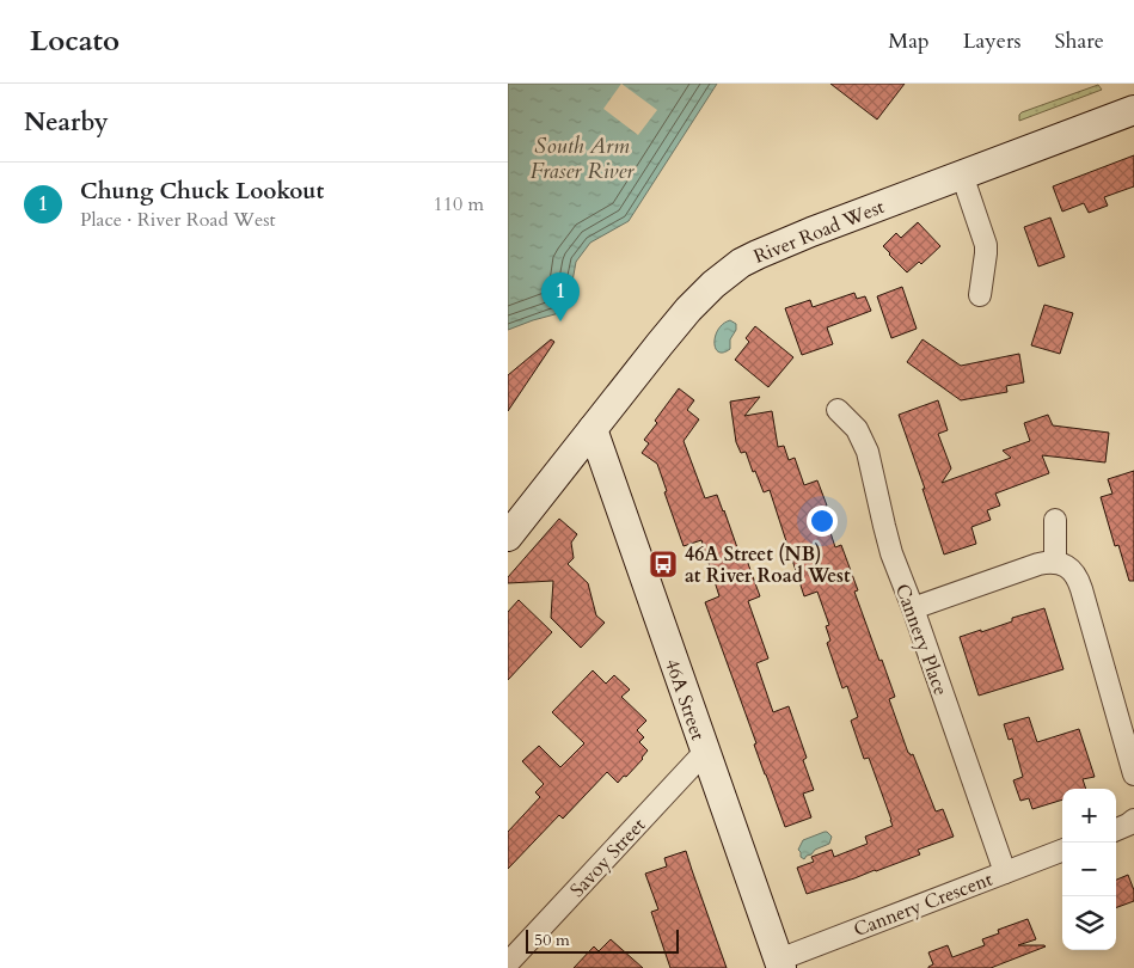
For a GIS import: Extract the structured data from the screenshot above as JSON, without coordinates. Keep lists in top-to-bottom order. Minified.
{"streets":{"main road":["River Road West","46A Street"],"street":["Cannery Place","Savoy Street","Cannery Crescent"]},"crossings":[["River Road West","46A Street"],["Cannery Place","Cannery Crescent"],["46A Street","Savoy Street"],["46A Street","Cannery Crescent"]],"water":["South Arm Fraser River"],"places":{"bus stop":["46A Street (NB) at River Road West"]},"scale_bar":"50 m","page":{"header":"Locato","nav":["Map","Layers","Share"],"heading":"Nearby","list":[{"mark":"1","name":"Chung Chuck Lookout","note":"Place · River Road West","value":"110 m"}],"pins":"1","map_buttons":["+","−"],"scale":"50 m"}}
